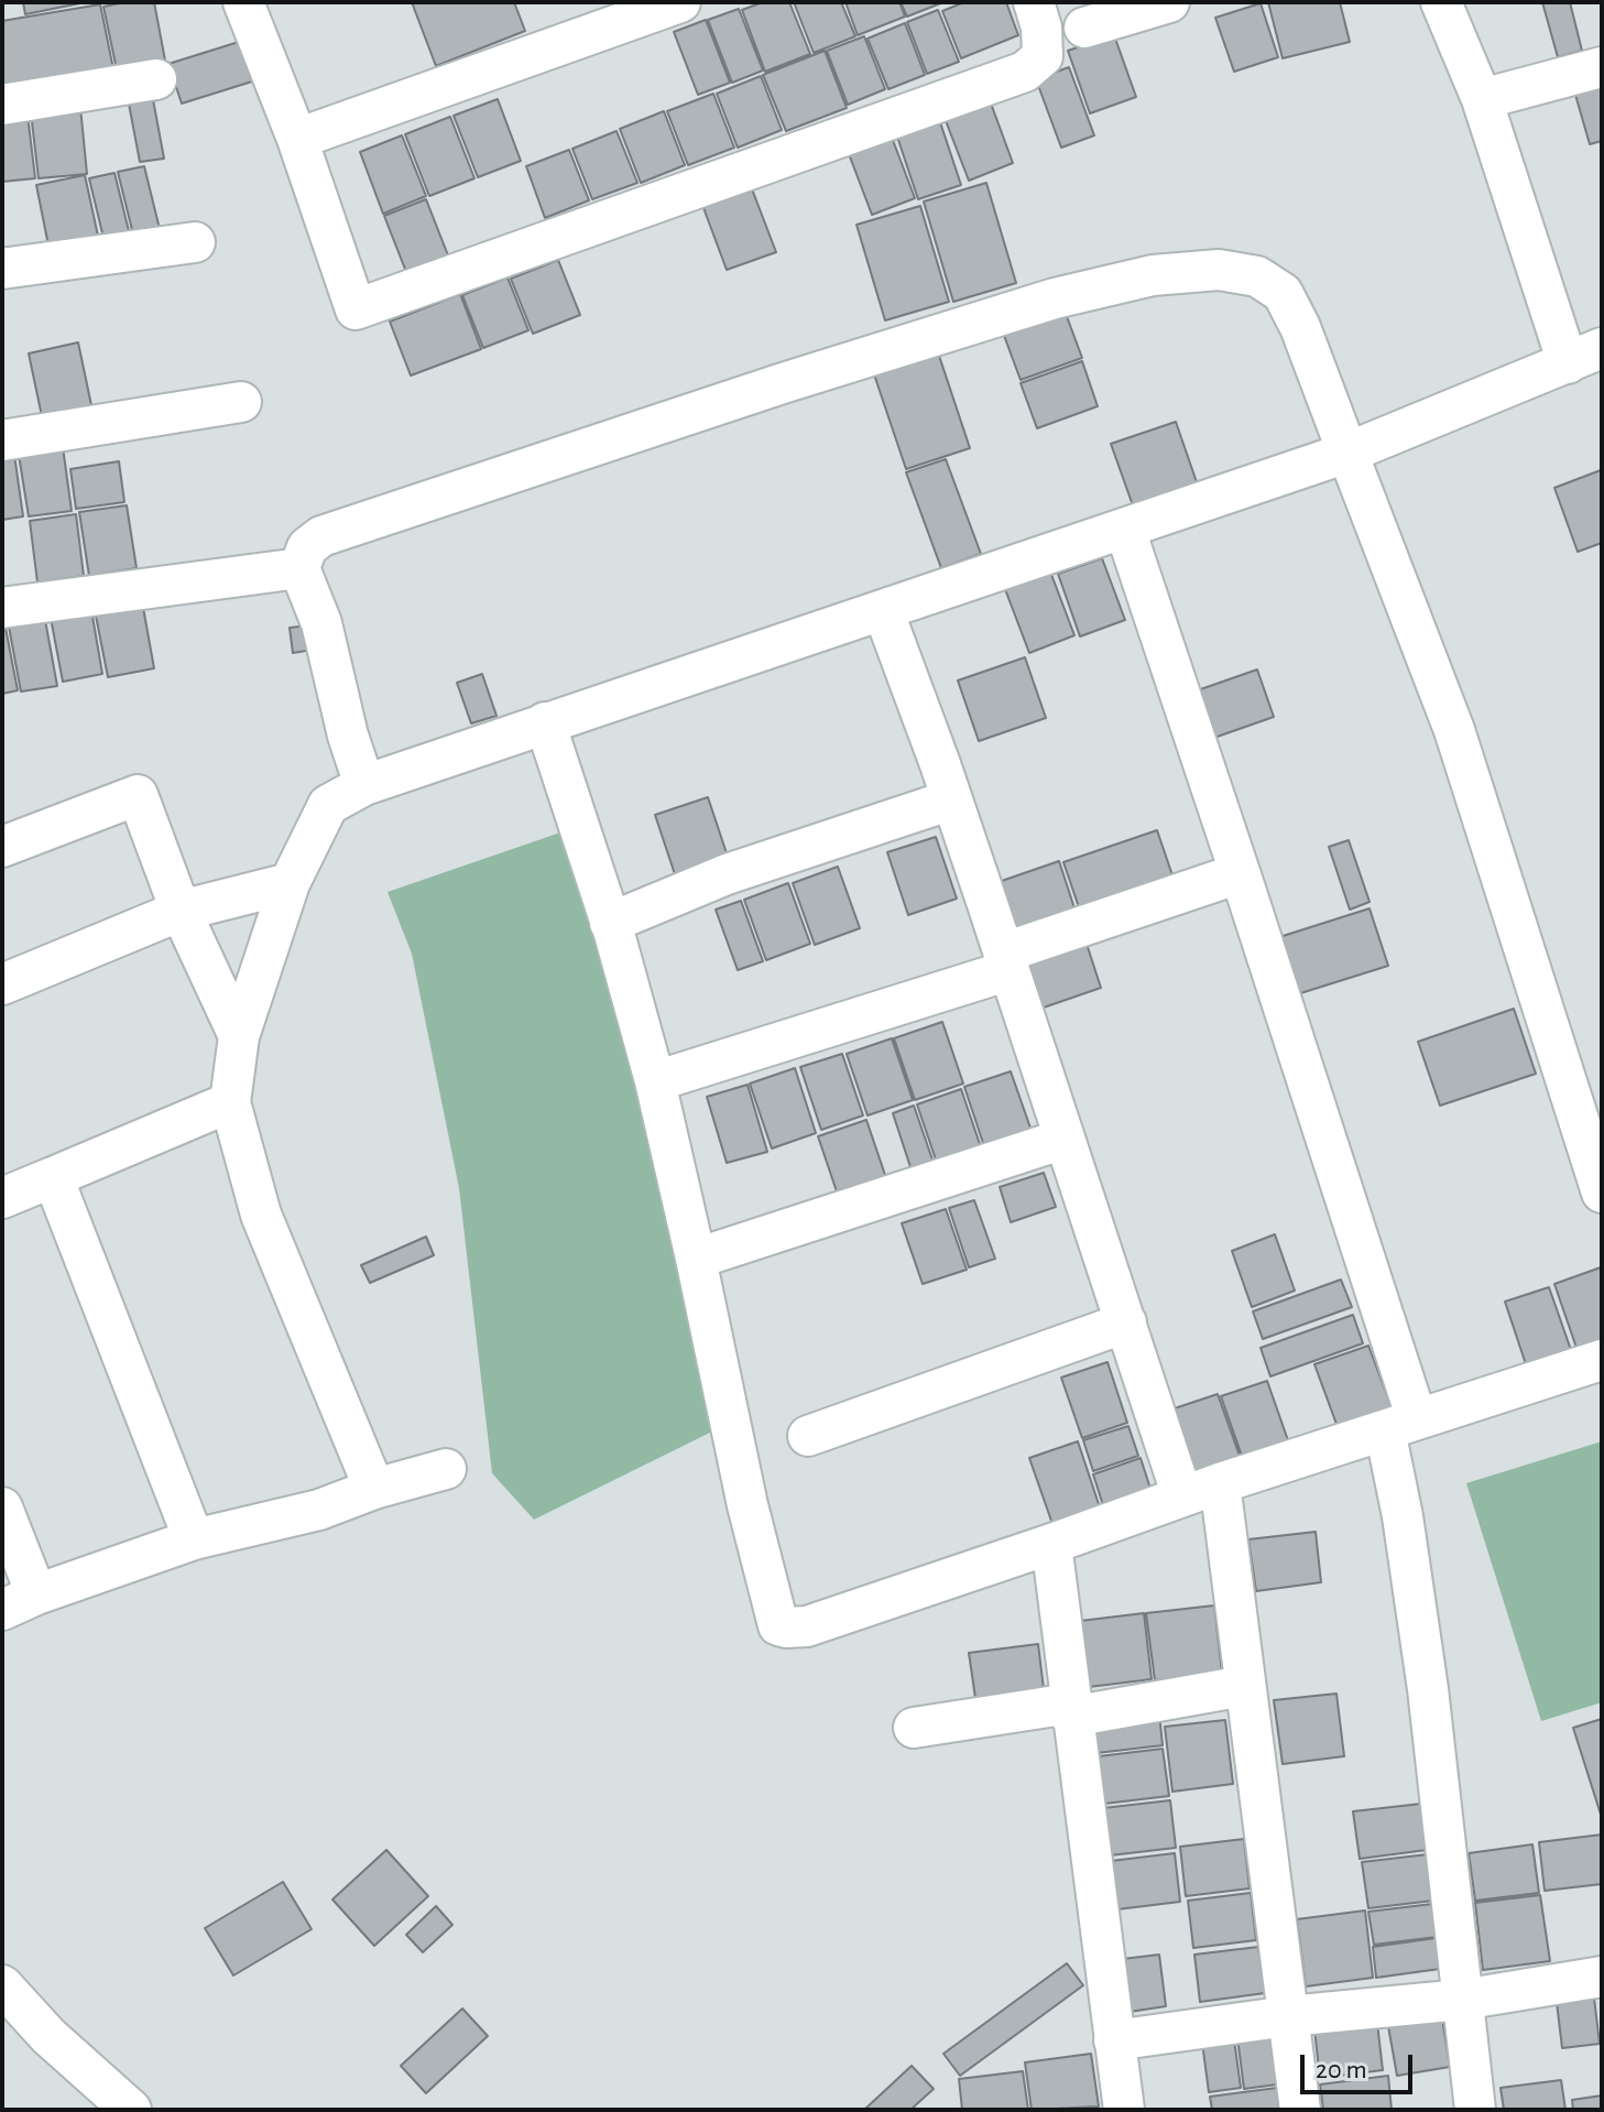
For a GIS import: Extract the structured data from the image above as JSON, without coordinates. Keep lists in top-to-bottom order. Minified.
{"scale_bar":"20 m"}
